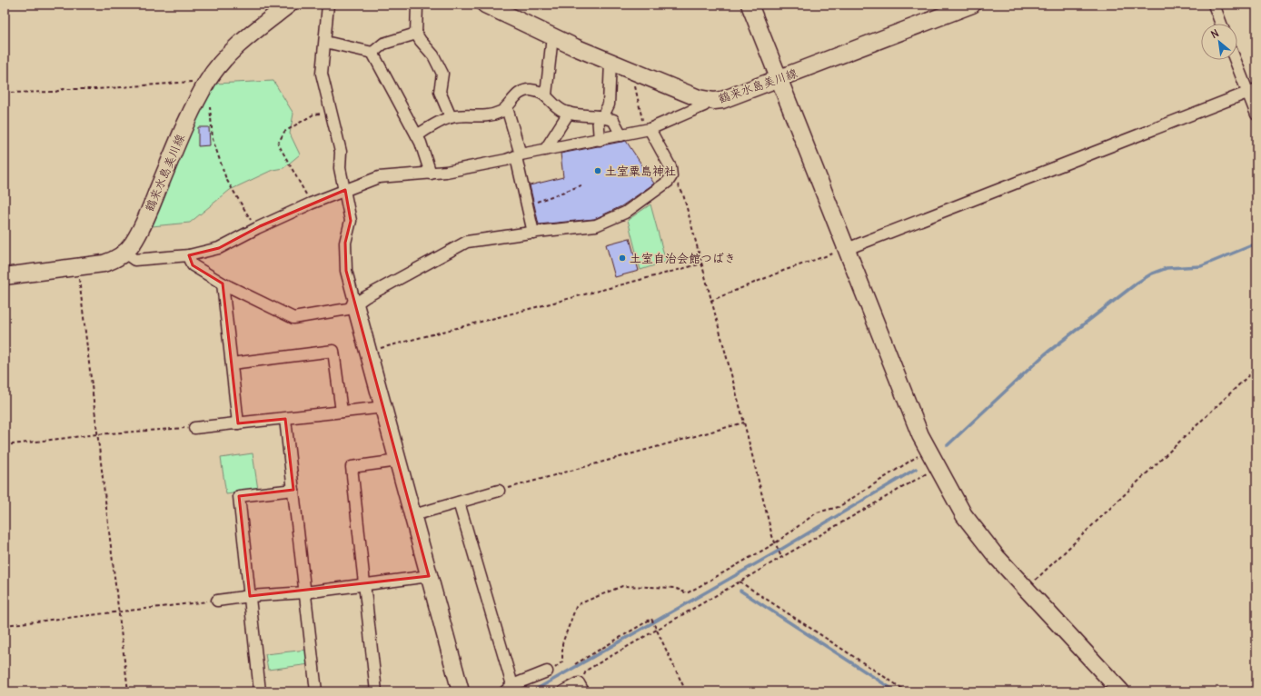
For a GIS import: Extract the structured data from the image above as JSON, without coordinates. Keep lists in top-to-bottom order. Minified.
{"streets":{"street":["鶴来水島美川線"]},"places":["土室粟島神社","土室自治会館つばき"],"north":"top left"}
